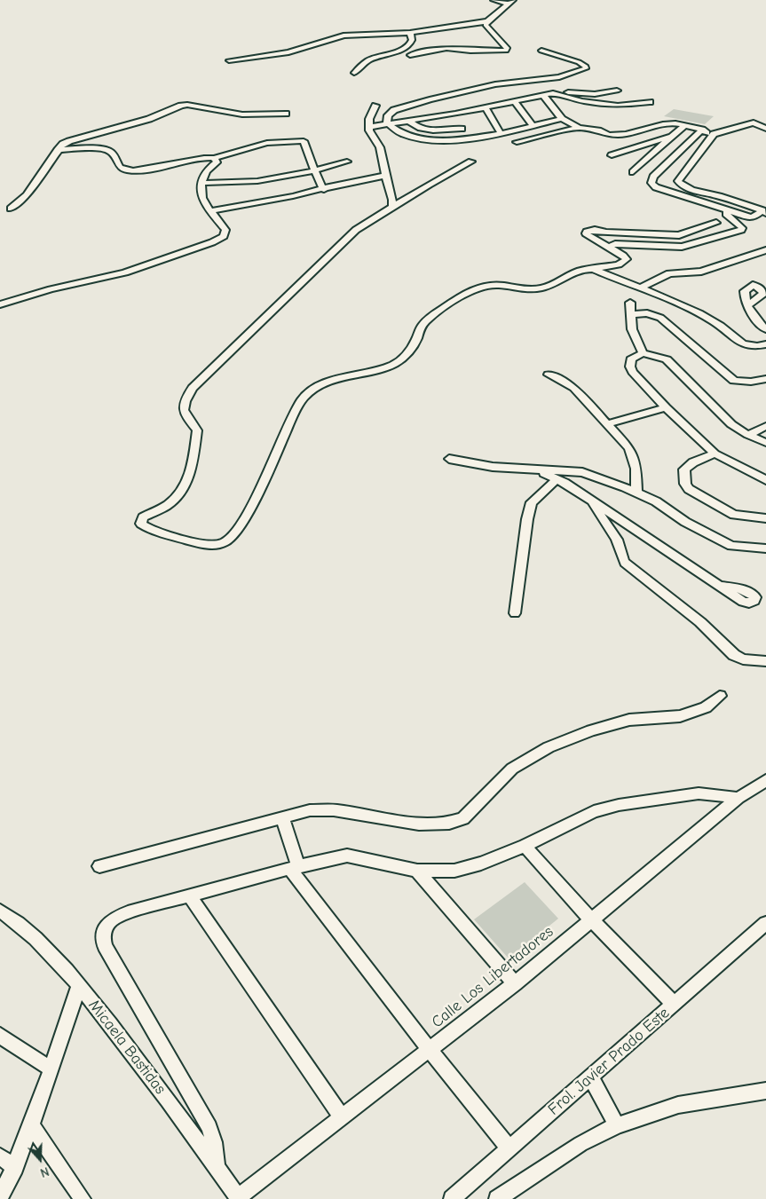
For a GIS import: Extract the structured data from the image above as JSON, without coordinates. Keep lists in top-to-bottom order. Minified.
{"streets":{"street":["Calle Los Libertadores","Micaela Bastidas","Frol. Javier Prado Este"]},"crossings":[["Calle Los Libertadores","Micaela Bastidas"]],"north":"bottom"}
